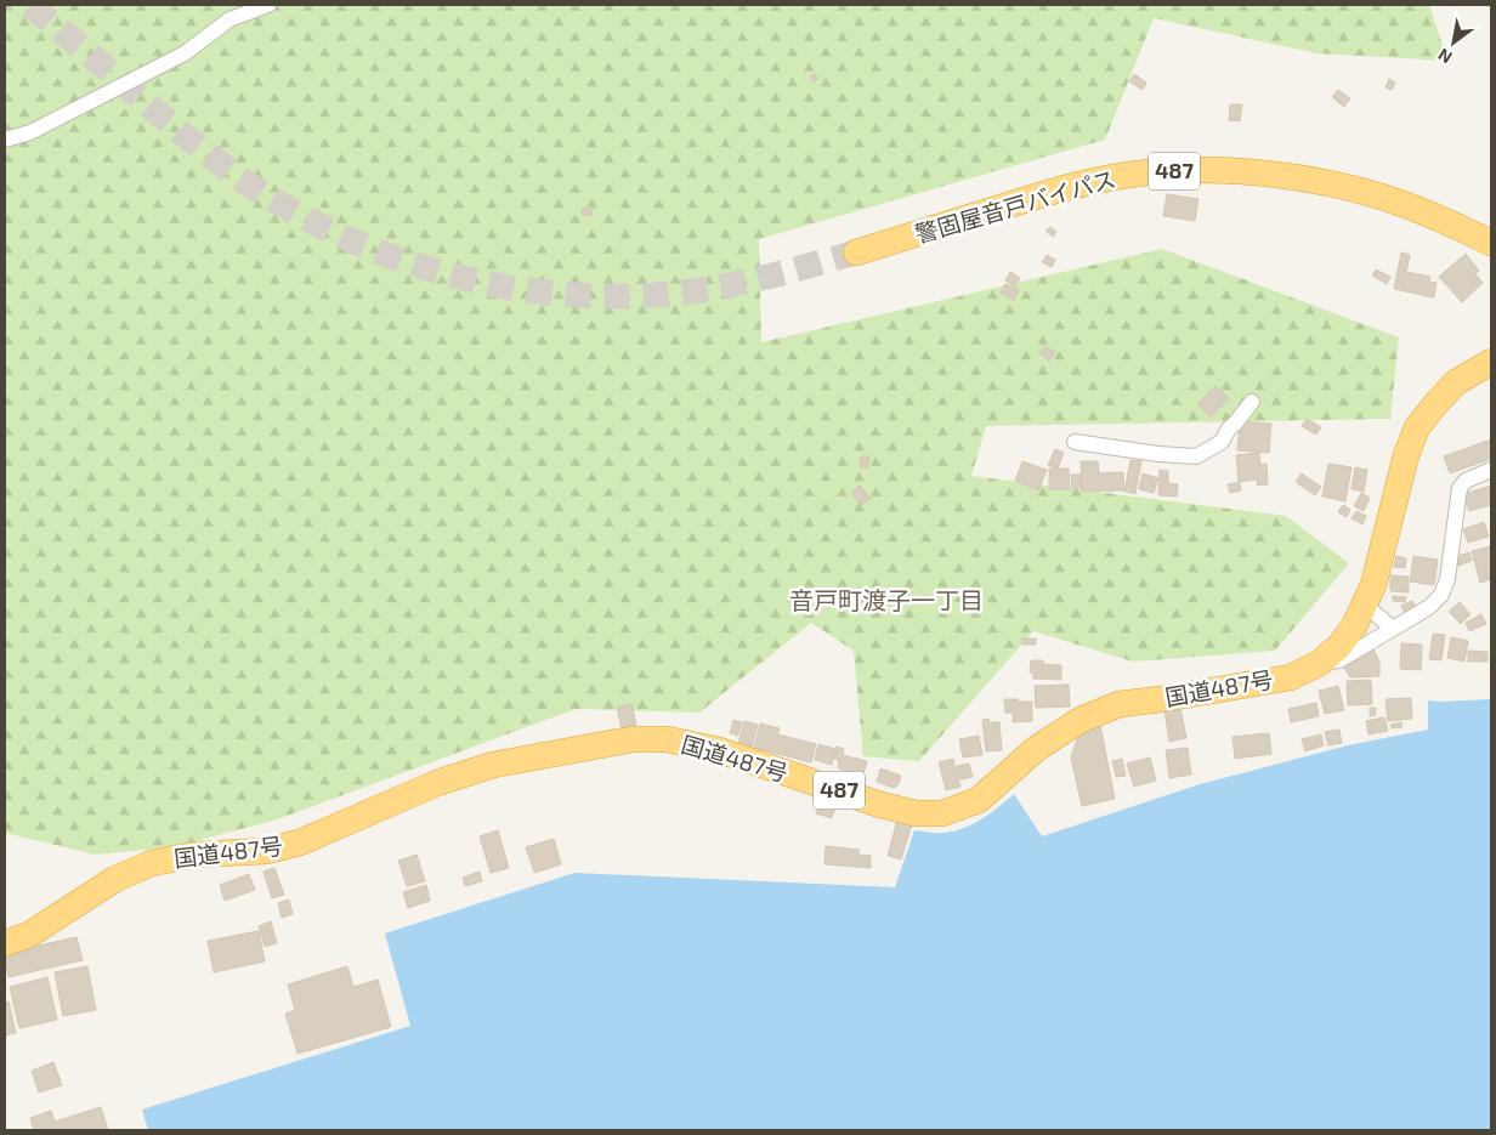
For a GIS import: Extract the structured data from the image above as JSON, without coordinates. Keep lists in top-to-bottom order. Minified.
{"streets":{"highway":["487","警固屋音戸バイパス","国道487号"]},"districts":["音戸町渡子一丁目"],"north":"bottom left"}
